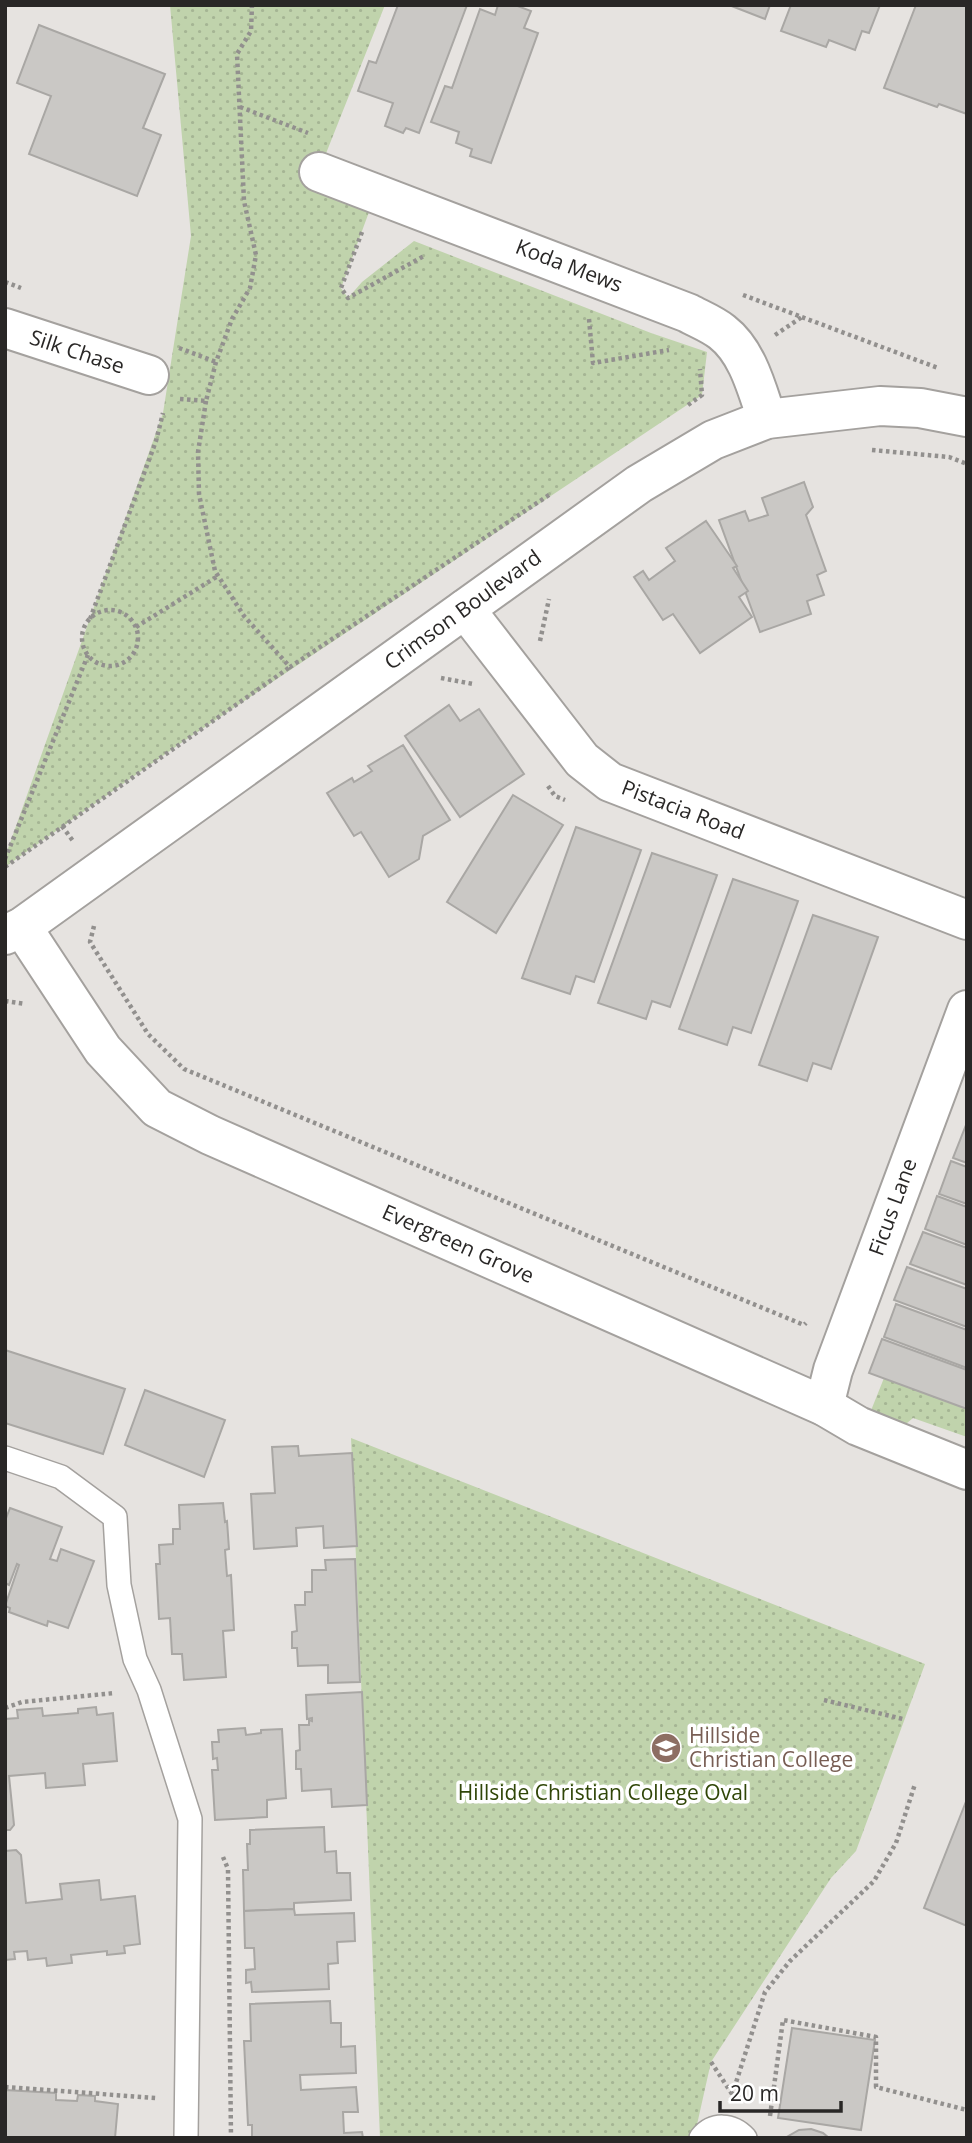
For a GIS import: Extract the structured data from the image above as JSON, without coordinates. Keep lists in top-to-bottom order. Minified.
{"streets":{"street":["Koda Mews","Silk Chase","Crimson Boulevard","Pistacia Road","Ficus Lane","Evergreen Grove"]},"crossings":[["Koda Mews","Crimson Boulevard"],["Crimson Boulevard","Pistacia Road"],["Crimson Boulevard","Evergreen Grove"],["Ficus Lane","Evergreen Grove"]],"parks":["Hillside Christian College Oval"],"places":{"school or university":["Hillside Christian College"]},"scale_bar":"20 m"}
